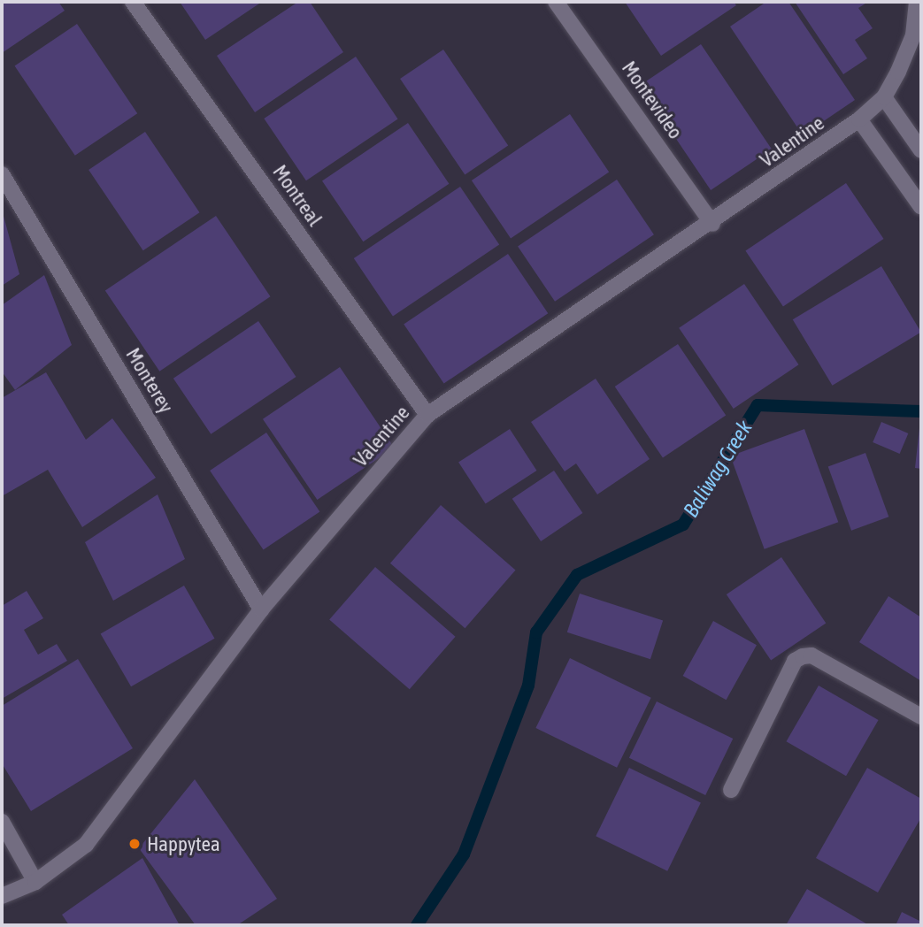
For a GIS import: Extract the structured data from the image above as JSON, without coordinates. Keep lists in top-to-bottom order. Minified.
{"streets":{"street":["Montevideo","Valentine","Montreal","Monterey"]},"crossings":[["Montevideo","Valentine"],["Valentine","Montreal"],["Valentine","Monterey"]],"water":["Baliwag Creek"],"places":["Happytea"]}
